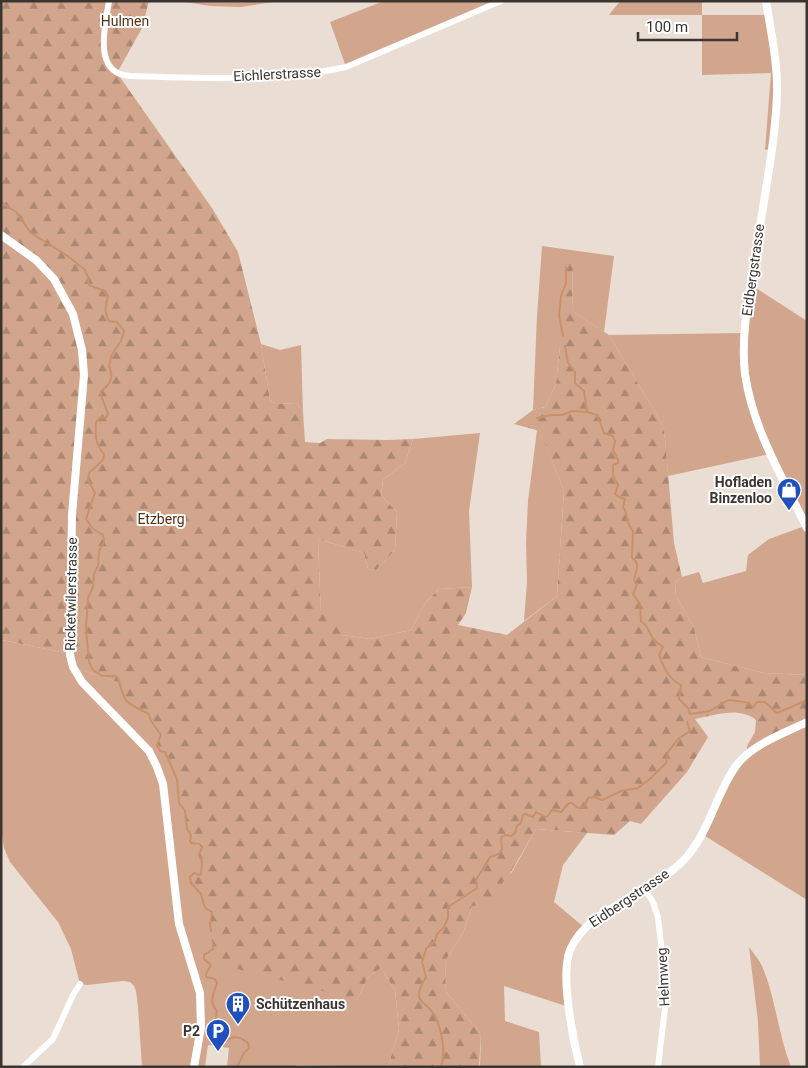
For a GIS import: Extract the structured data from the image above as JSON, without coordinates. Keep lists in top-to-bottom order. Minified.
{"streets":{"street":["Eichlerstrasse","Eidbergstrasse","Ricketwilerstrasse","Helmweg"]},"crossings":[["Eidbergstrasse","Helmweg"]],"parks":["Hulmen","Etzberg"],"places":{"shop":["Hofladen Binzenloo"],"building":["Schützenhaus"],"parking":["P2"]},"scale_bar":"100 m"}
